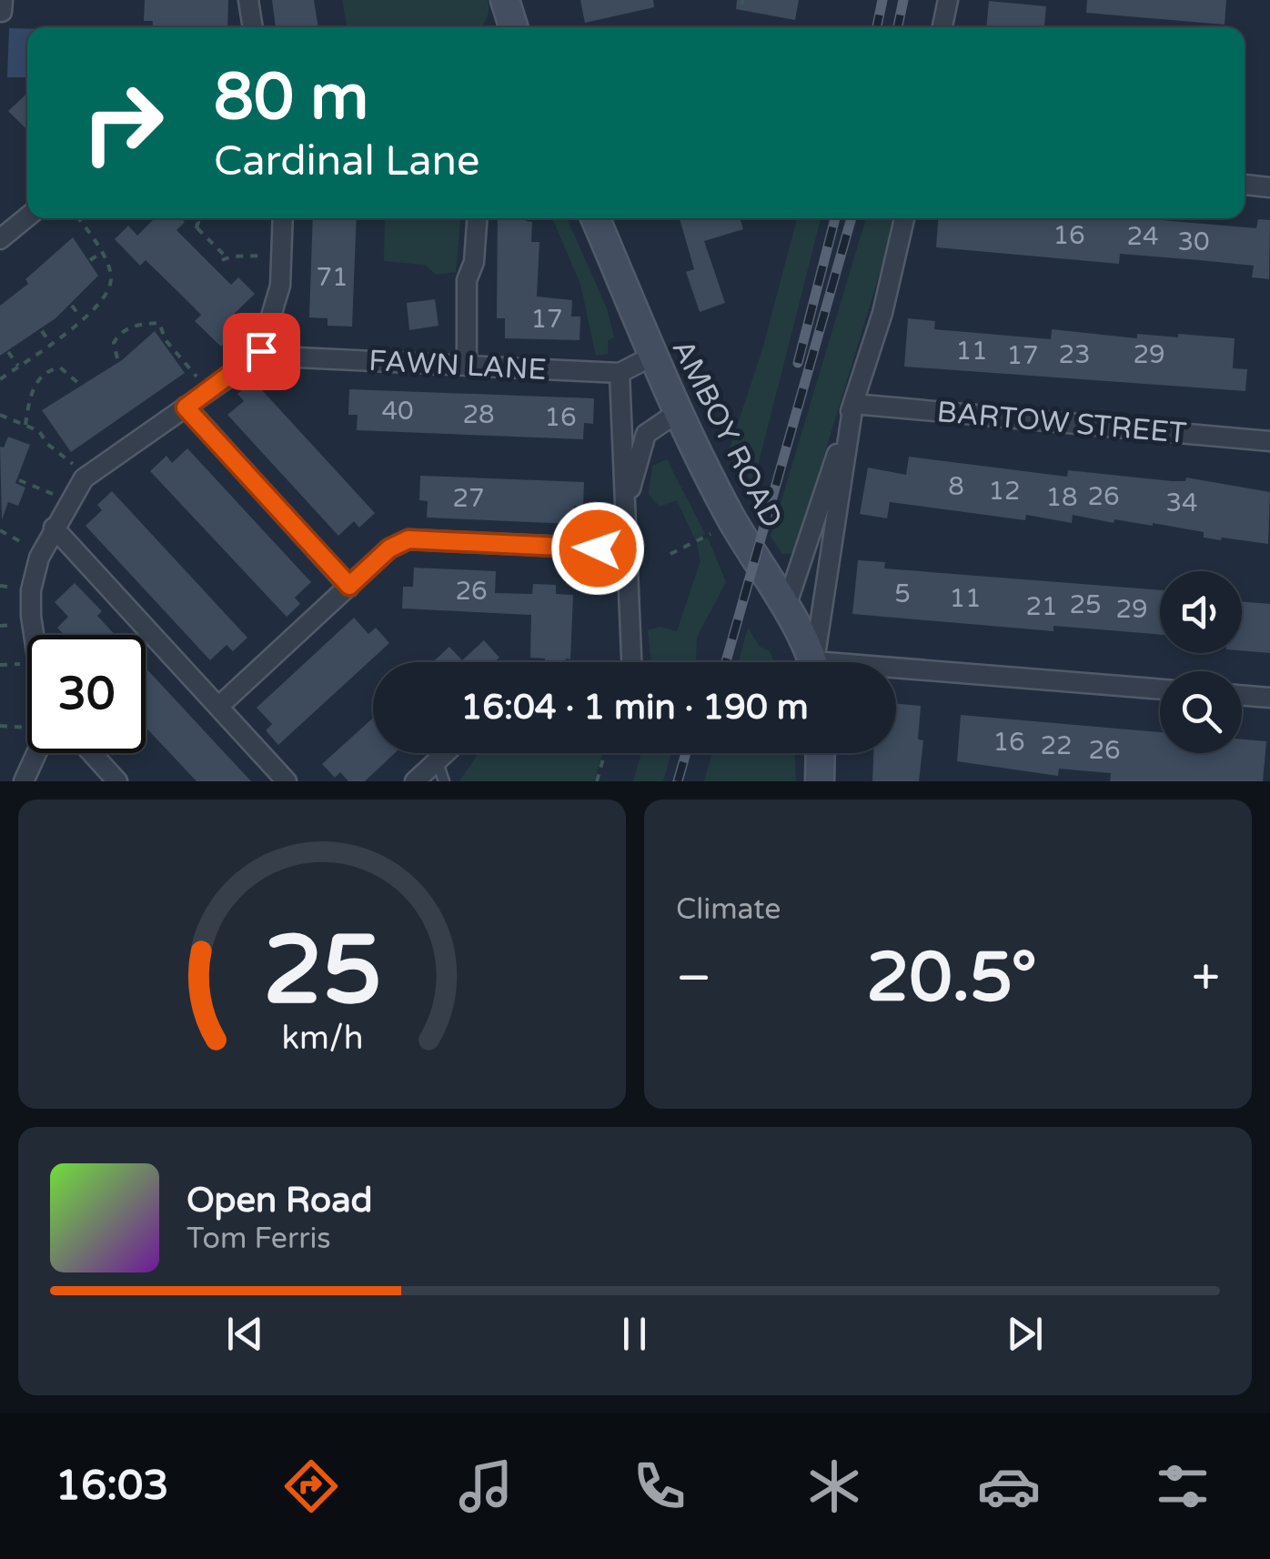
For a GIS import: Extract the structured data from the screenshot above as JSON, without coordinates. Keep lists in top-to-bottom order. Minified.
{"streets":{"main road":["AMBOY ROAD"],"street":["FAWN LANE","BARTOW STREET"]},"house_numbers":["16","24","30","71","17","11","23","29","17","40","28","16","8","12","26","18","27","34","26","5","11","25","21","29","16","22","26"],"page":{"turn":["80 m","Cardinal Lane"],"limit":"30","trip":"16:04 · 1 min · 190 m","tile":"Climate","heat":["−","20.5°","+"],"song":["Open Road","Tom Ferris"],"tabs":"16:03","gauge":["25","km/h"]}}
